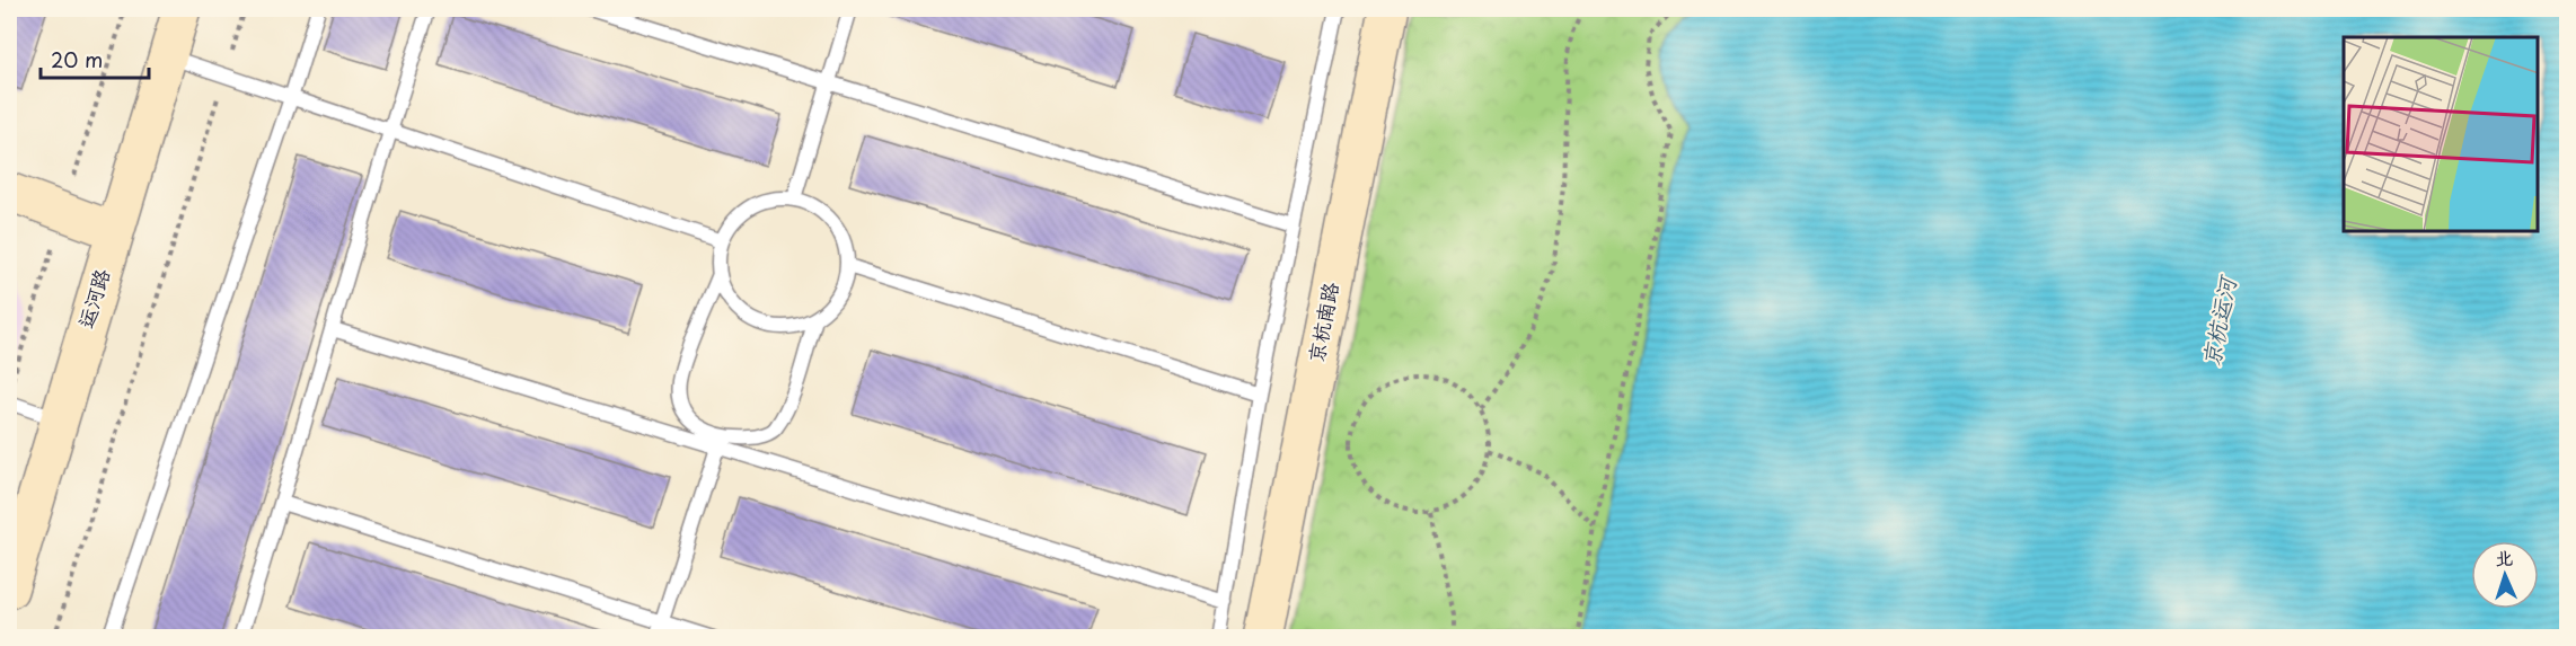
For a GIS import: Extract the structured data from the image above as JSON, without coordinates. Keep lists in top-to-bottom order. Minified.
{"streets":{"street":["运河路","京杭南路"]},"water":["京杭运河"],"scale_bar":"20 m","north":"top"}
